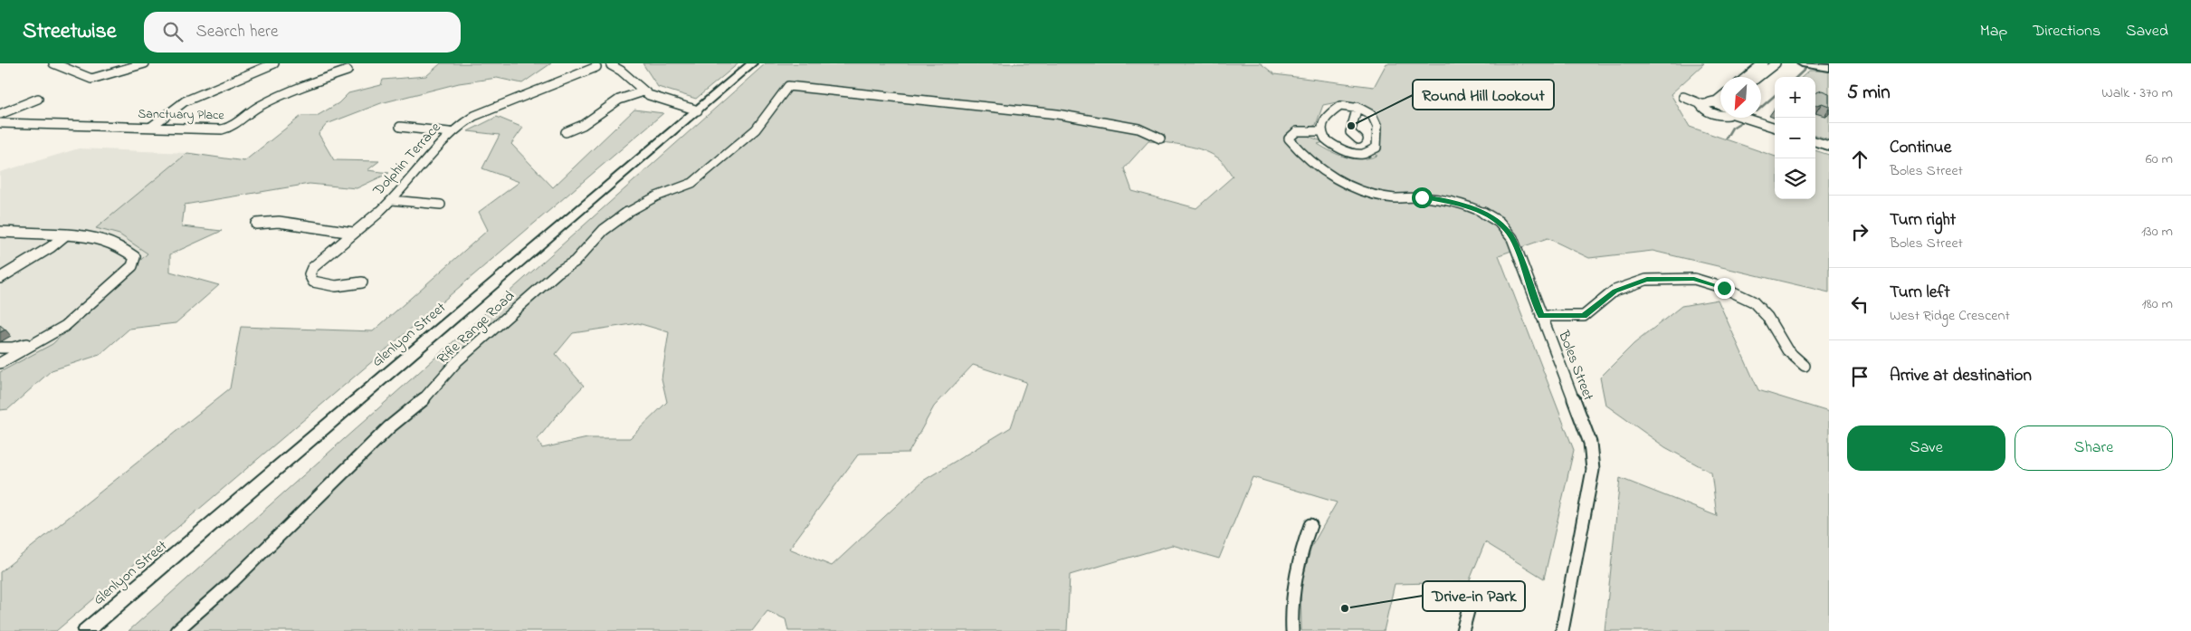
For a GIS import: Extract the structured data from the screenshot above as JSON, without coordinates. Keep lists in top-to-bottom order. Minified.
{"streets":{"main road":["Glenlyon Street"],"street":["Sanctuary Place","Dolphin Terrace","Rifle Range Road","Boles Street"]},"places":["Round Hill Lookout","Drive-in Park"],"north":"bottom left","page":{"header":"Streetwise","search":"Search here","nav":["Map","Directions","Saved"],"heading":["5 min","Walk · 370 m"],"map_buttons":["+","−"],"list":[["Continue","Boles Street","60 m"],["Turn right","Boles Street","130 m"],["Turn left","West Ridge Crescent","180 m"],"Arrive at destination"],"buttons":["Save","Share"]}}
